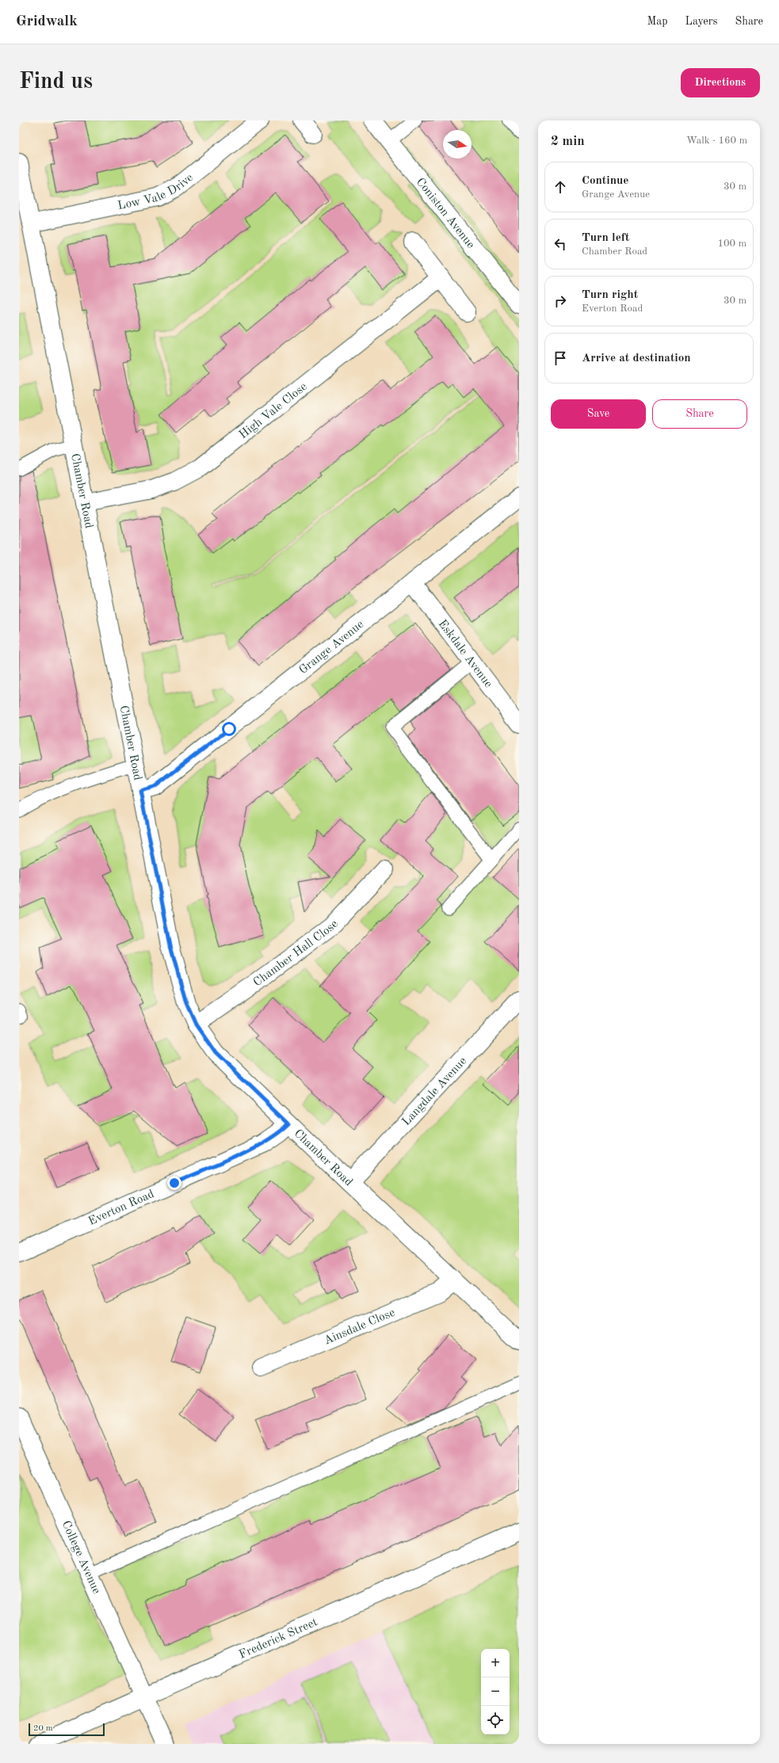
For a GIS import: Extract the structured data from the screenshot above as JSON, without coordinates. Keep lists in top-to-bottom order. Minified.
{"streets":{"street":["Low Vale Drive","Coniston Avenue","High Vale Close","Chamber Road","Grange Avenue","Eskdale Avenue","Chamber Hall Close","Langdale Avenue","Everton Road","Ainsdale Close","College Avenue","Frederick Street"]},"crossings":[["Low Vale Drive","Chamber Road"],["High Vale Close","Chamber Road"],["Chamber Road","Grange Avenue"],["Chamber Road","Chamber Hall Close"],["Chamber Road","Langdale Avenue"],["Chamber Road","Everton Road"],["Chamber Road","Ainsdale Close"],["Grange Avenue","Eskdale Avenue"],["College Avenue","Frederick Street"]],"scale_bar":"20 m","north":"right","page":{"header":"Gridwalk","nav":["Map","Layers","Share"],"buttons":["Directions",["Save","Share"]],"title":"Find us","heading":["2 min","Walk · 160 m"],"list":[["Continue","Grange Avenue","30 m"],["Turn left","Chamber Road","100 m"],["Turn right","Everton Road","30 m"],"Arrive at destination"],"map_buttons":["+","−"],"scale":"20 m"}}
